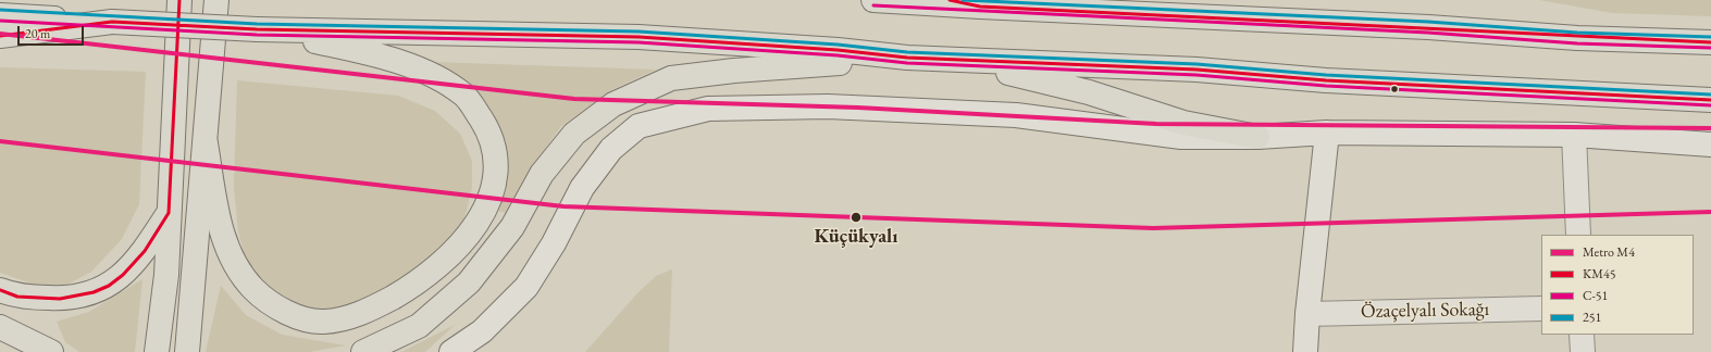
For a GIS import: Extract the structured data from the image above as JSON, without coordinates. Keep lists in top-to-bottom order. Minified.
{"streets":{"street":["Özaçelyalı Sokağı"]},"places":["Küçükyalı"],"lines":["transit line KM45","transit line 251","transit line C-51","metro line M4"],"legend":["Metro M4","KM45","C-51","251"],"scale_bar":"20 m"}
